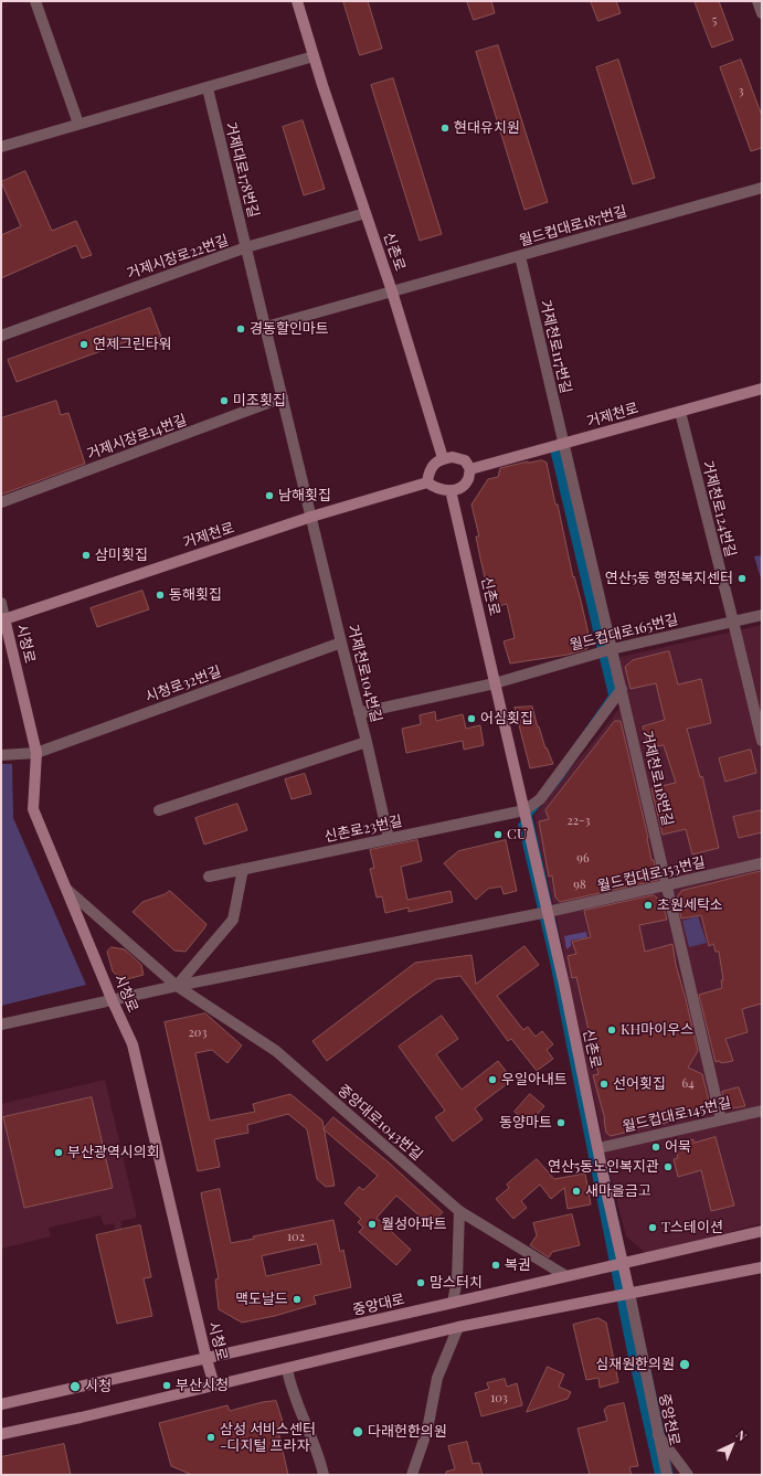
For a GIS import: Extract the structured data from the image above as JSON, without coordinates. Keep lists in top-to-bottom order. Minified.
{"streets":{"main road":["신촌로","거제천로","시청로","중앙대로"],"street":["거제대로178번길","월드컵대로187번길","거제시장로22번길","거제천로117번길","거제시장로14번길","거제천로124번길","월드컵대로165번길","거제천로104번길","시청로32번길","거제천로118번길","신촌로23번길","월드컵대로153번길","월드컵대로145번길","중앙대로1043번길","중앙천로"]},"crossings":[["거제대로178번길","월드컵대로187번길"],["거제대로178번길","거제시장로22번길"],["거제대로178번길","거제천로"],["거제대로178번길","거제시장로14번길"],["거제대로178번길","거제천로104번길"],["월드컵대로187번길","신촌로"],["월드컵대로187번길","거제천로117번길"],["신촌로","거제시장로22번길"],["신촌로","거제천로"],["신촌로","월드컵대로165번길"],["신촌로","신촌로23번길"],["신촌로","월드컵대로153번길"],["신촌로","월드컵대로145번길"],["신촌로","중앙대로"],["신촌로","중앙천로"],["거제천로117번길","거제천로"],["거제천로117번길","거제천로118번길"],["거제천로","거제천로124번길"],["거제천로","시청로"],["거제천로","거제천로104번길"],["거제천로","거제천로118번길"],["거제천로124번길","월드컵대로165번길"],["월드컵대로165번길","거제천로118번길"],["시청로","시청로32번길"],["시청로","중앙대로1043번길"],["시청로","중앙대로"],["거제천로104번길","시청로32번길"],["거제천로104번길","신촌로23번길"],["거제천로118번길","월드컵대로153번길"],["거제천로118번길","월드컵대로145번길"],["중앙대로1043번길","중앙대로"]],"places":["현대유치원","경동할인마트","연제그린타워","미조횟집","남해횟집","삼미횟집","연산5동 행정복지센터","동해횟집","어심횟집","CU","초원세탁소","KH마이우스","우일아내트","선어횟집","동양마트","어묵","부산광역시의회","연산5동노인복지관","새마을금고","월성아파트","T스테이션","복권","맘스터치","맥도날드","심재원한의원","부산시청","시청","다래헌한의원","삼성 서비스센터 -디지털 프라자"],"house_numbers":["5","3","22-3","96","98","203","64","102","103"],"north":"top right"}
